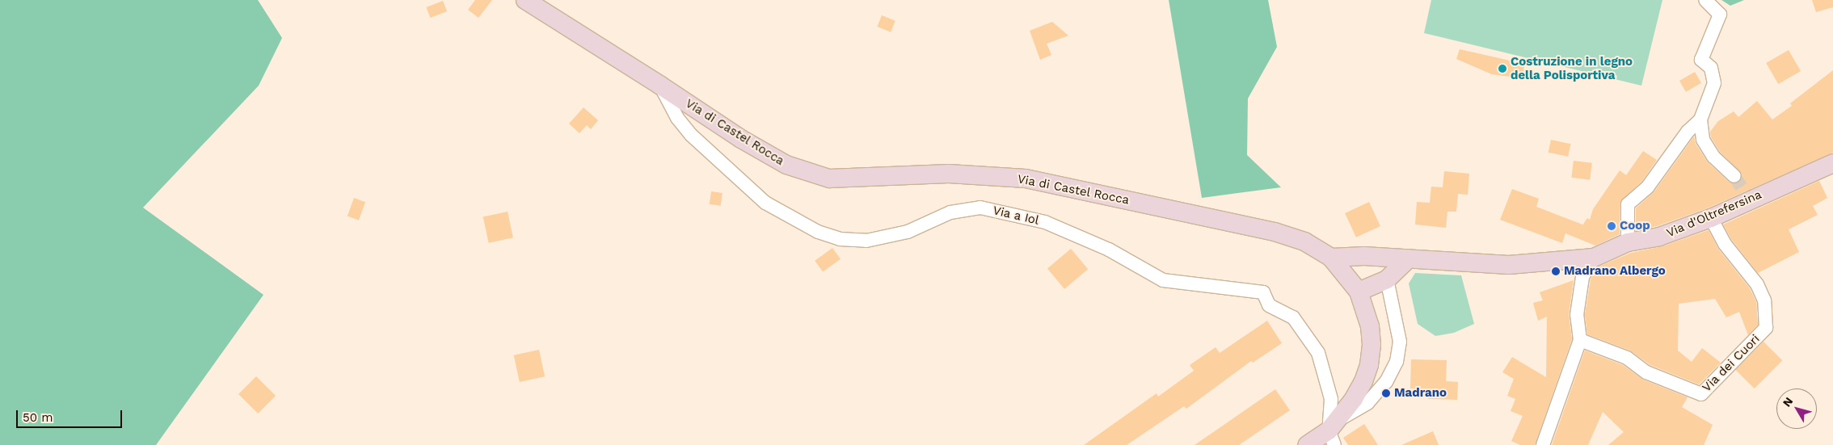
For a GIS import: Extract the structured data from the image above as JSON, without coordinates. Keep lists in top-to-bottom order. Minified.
{"streets":{"main road":["Via di Castel Rocca","Via d'Oltrefersina"],"street":["Via a Iol","Via dei Cuori"]},"crossings":[["Via di Castel Rocca","Via d'Oltrefersina"],["Via di Castel Rocca","Via a Iol"],["Via d'Oltrefersina","Via dei Cuori"]],"places":["Costruzione in legno della Polisportiva","Coop","Madrano Albergo","Madrano"],"scale_bar":"50 m","north":"top left"}
